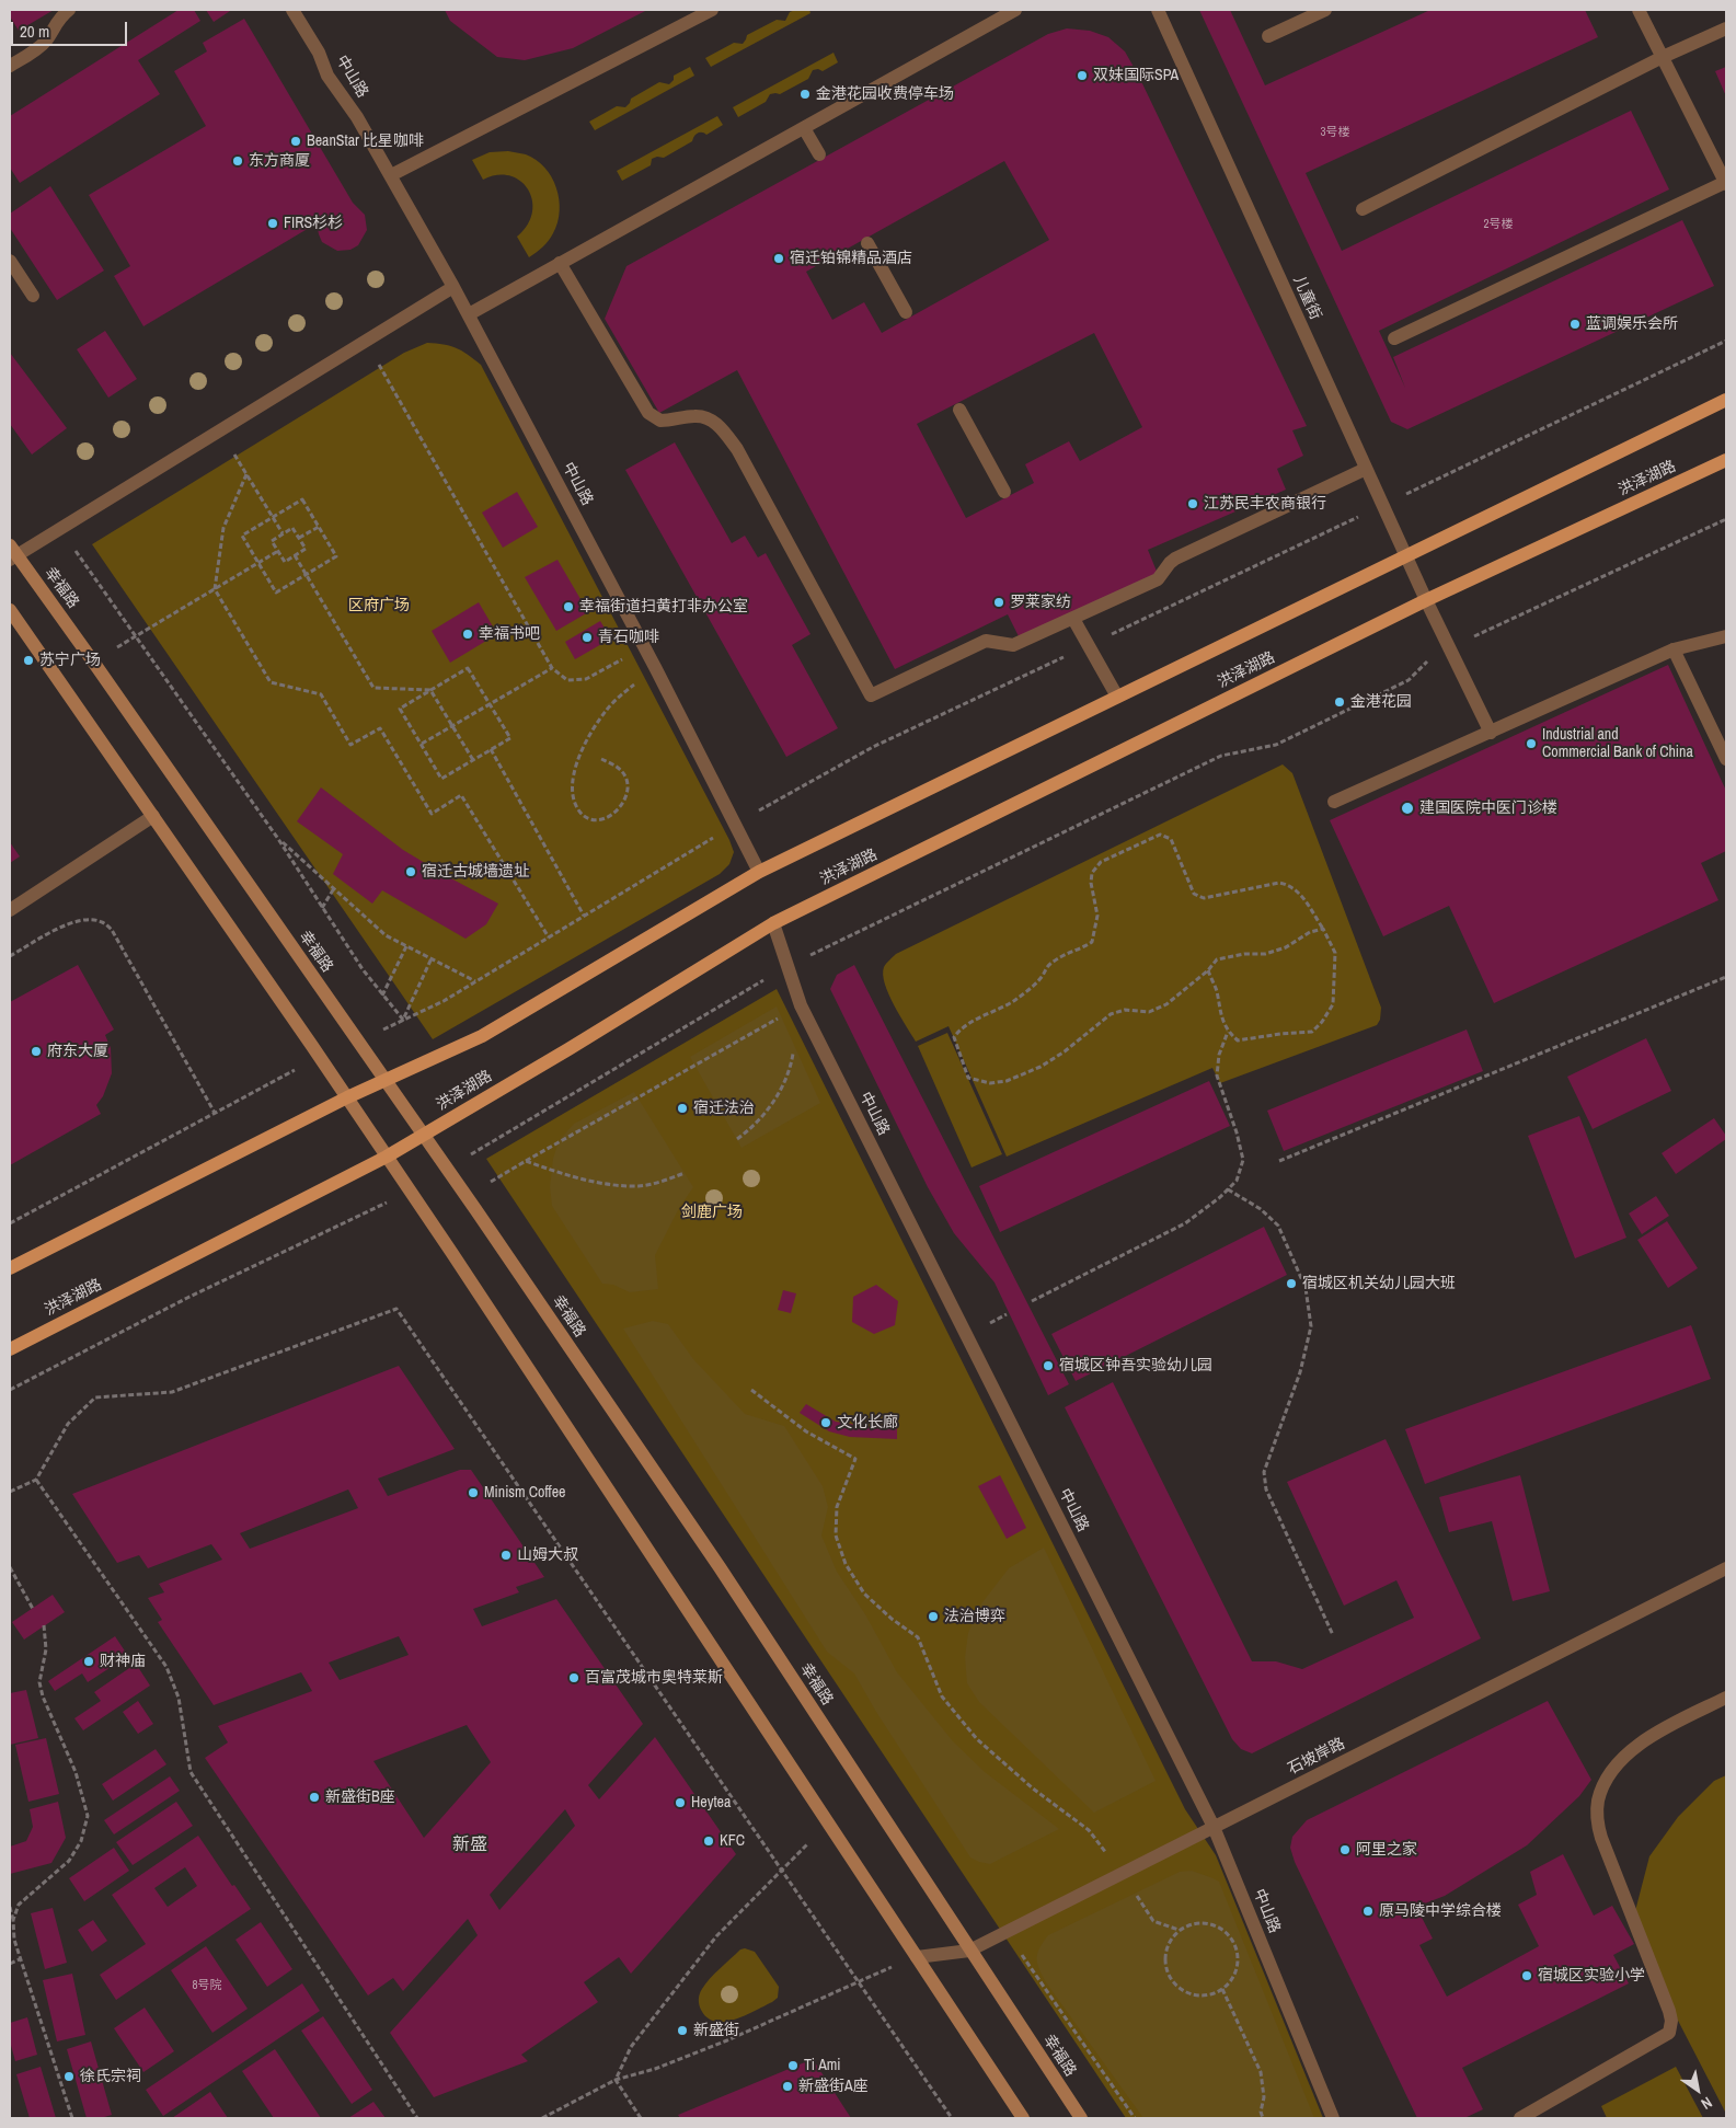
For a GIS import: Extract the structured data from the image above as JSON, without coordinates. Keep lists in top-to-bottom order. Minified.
{"streets":{"main road":["洪泽湖路","幸福路"],"street":["中山路","儿童街","石坡岸路"]},"crossings":[["中山路","洪泽湖路"],["中山路","石坡岸路"],["儿童街","洪泽湖路"],["洪泽湖路","幸福路"],["幸福路","石坡岸路"]],"districts":["新盛"],"parks":["区府广场","剑鹿广场"],"places":["双妹国际SPA","金港花园收费停车场","BeanStar 比星咖啡","东方商厦","FIRS杉杉","宿迁铂锦精品酒店","蓝调娱乐会所","江苏民丰农商银行","罗莱家纺","幸福街道扫黄打非办公室","幸福书吧","青石咖啡","苏宁广场","金港花园","Industrial and Commercial Bank of China","建国医院中医门诊楼","宿迁古城墙遗址","府东大厦","宿迁法治","宿城区机关幼儿园大班","宿城区钟吾实验幼儿园","文化长廊","Minism Coffee","山姆大叔","法治博弈","财神庙","百富茂城市奥特莱斯","新盛街B座","Heytea","KFC","阿里之家","原马陵中学综合楼","宿城区实验小学","新盛街","Ti Ami","徐氏宗祠","新盛街A座"],"house_numbers":["3号楼","2号楼","8号院"],"scale_bar":"20 m","north":"bottom right"}
